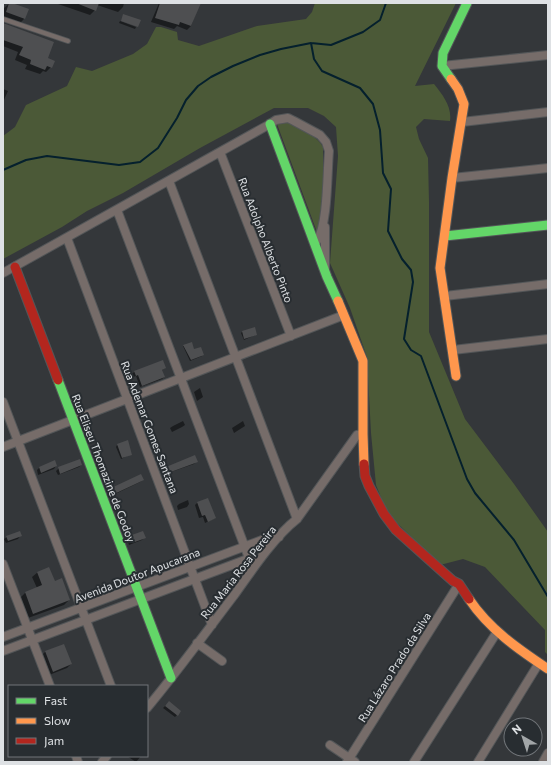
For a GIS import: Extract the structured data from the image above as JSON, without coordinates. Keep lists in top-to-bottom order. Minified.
{"streets":{"street":["Rua Adolpho Alberto Pinto","Rua Ademar Gomes Santana","Rua Eliseu Thomazine de Godoy","Rua Maria Rosa Pereira","Avenida Doutor Apucarana","Rua Lázaro Prado da Silva"]},"crossings":[["Rua Ademar Gomes Santana","Rua Maria Rosa Pereira"],["Rua Ademar Gomes Santana","Avenida Doutor Apucarana"],["Rua Eliseu Thomazine de Godoy","Rua Maria Rosa Pereira"],["Rua Eliseu Thomazine de Godoy","Avenida Doutor Apucarana"],["Rua Maria Rosa Pereira","Avenida Doutor Apucarana"]],"legend":["Fast","Slow","Jam"],"north":"top left"}
